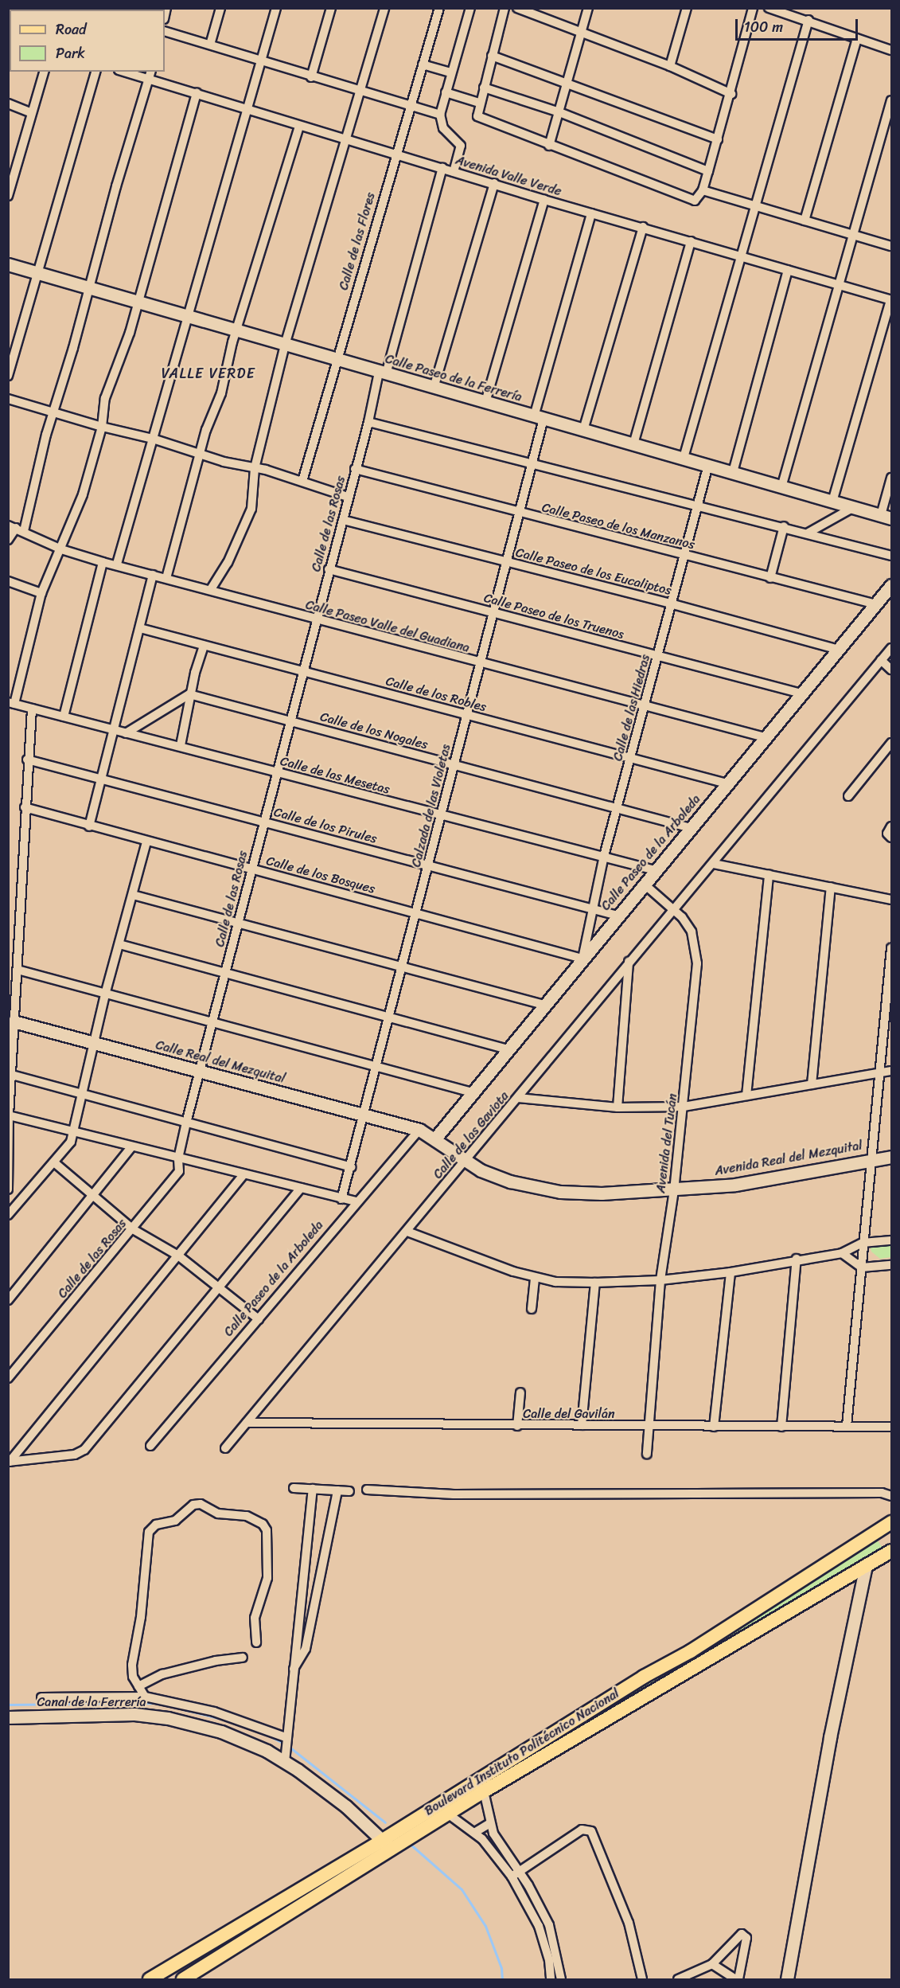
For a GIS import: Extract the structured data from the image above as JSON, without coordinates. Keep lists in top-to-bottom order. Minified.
{"streets":{"main road":["Boulevard Instituto Politécnico Nacional"],"street":["Avenida Valle Verde","Calle de las Flores","Calle Paseo de la Ferrería","Calle de las Rosas","Calle Paseo de los Manzanos","Calle Paseo de los Eucaliptos","Calle Paseo de los Truenos","Calle Paseo Valle del Guadiana","Calle de los Robles","Calle de las Hiedras","Calle de los Nogales","Calle de las Mesetas","Calzada de las Violetas","Calle de los Pirules","Calle Paseo de la Arboleda","Calle de los Bosques","Calle Real del Mezquital","Calle de las Gaviota","Avenida del Tucán","Avenida Real del Mezquital","Calle del Gavilán","Canal de la Ferrería"]},"crossings":[["Avenida Valle Verde","Calle de las Flores"],["Avenida Valle Verde","Calle de las Rosas"],["Avenida Valle Verde","Calzada de las Violetas"],["Calle de las Flores","Calle Paseo de la Ferrería"],["Calle Paseo de la Ferrería","Calle de las Rosas"],["Calle Paseo de la Ferrería","Calle de las Hiedras"],["Calle Paseo de la Ferrería","Calzada de las Violetas"],["Calle de las Rosas","Calle Paseo de los Manzanos"],["Calle de las Rosas","Calle Paseo de los Eucaliptos"],["Calle de las Rosas","Calle Paseo de los Truenos"],["Calle de las Rosas","Calle Paseo Valle del Guadiana"],["Calle de las Rosas","Calle de los Robles"],["Calle de las Rosas","Calle de los Nogales"],["Calle de las Rosas","Calle de las Mesetas"],["Calle de las Rosas","Calle de los Pirules"],["Calle de las Rosas","Calle de los Bosques"],["Calle de las Rosas","Calle Real del Mezquital"],["Calle Paseo de los Manzanos","Calle de las Hiedras"],["Calle Paseo de los Manzanos","Calzada de las Violetas"],["Calle Paseo de los Manzanos","Calle Paseo de la Arboleda"],["Calle Paseo de los Eucaliptos","Calle de las Hiedras"],["Calle Paseo de los Eucaliptos","Calzada de las Violetas"],["Calle Paseo de los Eucaliptos","Calle Paseo de la Arboleda"],["Calle Paseo de los Truenos","Calle de las Hiedras"],["Calle Paseo de los Truenos","Calzada de las Violetas"],["Calle Paseo de los Truenos","Calle Paseo de la Arboleda"],["Calle Paseo Valle del Guadiana","Calle de las Hiedras"],["Calle Paseo Valle del Guadiana","Calzada de las Violetas"],["Calle Paseo Valle del Guadiana","Calle Paseo de la Arboleda"],["Calle de los Robles","Calle de las Hiedras"],["Calle de los Robles","Calzada de las Violetas"],["Calle de los Robles","Calle Paseo de la Arboleda"],["Calle de las Hiedras","Calle de los Nogales"],["Calle de las Hiedras","Calle de las Mesetas"],["Calle de las Hiedras","Calle de los Pirules"],["Calle de las Hiedras","Calle Paseo de la Arboleda"],["Calle de las Hiedras","Calle de los Bosques"],["Calle de los Nogales","Calzada de las Violetas"],["Calle de los Nogales","Calle Paseo de la Arboleda"],["Calle de las Mesetas","Calzada de las Violetas"],["Calle de las Mesetas","Calle Paseo de la Arboleda"],["Calzada de las Violetas","Calle de los Pirules"],["Calzada de las Violetas","Calle de los Bosques"],["Calzada de las Violetas","Calle Real del Mezquital"],["Calle de los Pirules","Calle Paseo de la Arboleda"],["Calle Paseo de la Arboleda","Calle de los Bosques"],["Calle Paseo de la Arboleda","Calle Real del Mezquital"],["Calle Paseo de la Arboleda","Avenida del Tucán"],["Calle Paseo de la Arboleda","Avenida Real del Mezquital"],["Calle Real del Mezquital","Avenida Real del Mezquital"],["Calle de las Gaviota","Avenida del Tucán"],["Calle de las Gaviota","Avenida Real del Mezquital"],["Calle de las Gaviota","Calle del Gavilán"],["Avenida del Tucán","Avenida Real del Mezquital"],["Avenida del Tucán","Calle del Gavilán"],["Canal de la Ferrería","Boulevard Instituto Politécnico Nacional"]],"districts":["VALLE VERDE"],"legend":["Road","Park"],"scale_bar":"100 m"}
